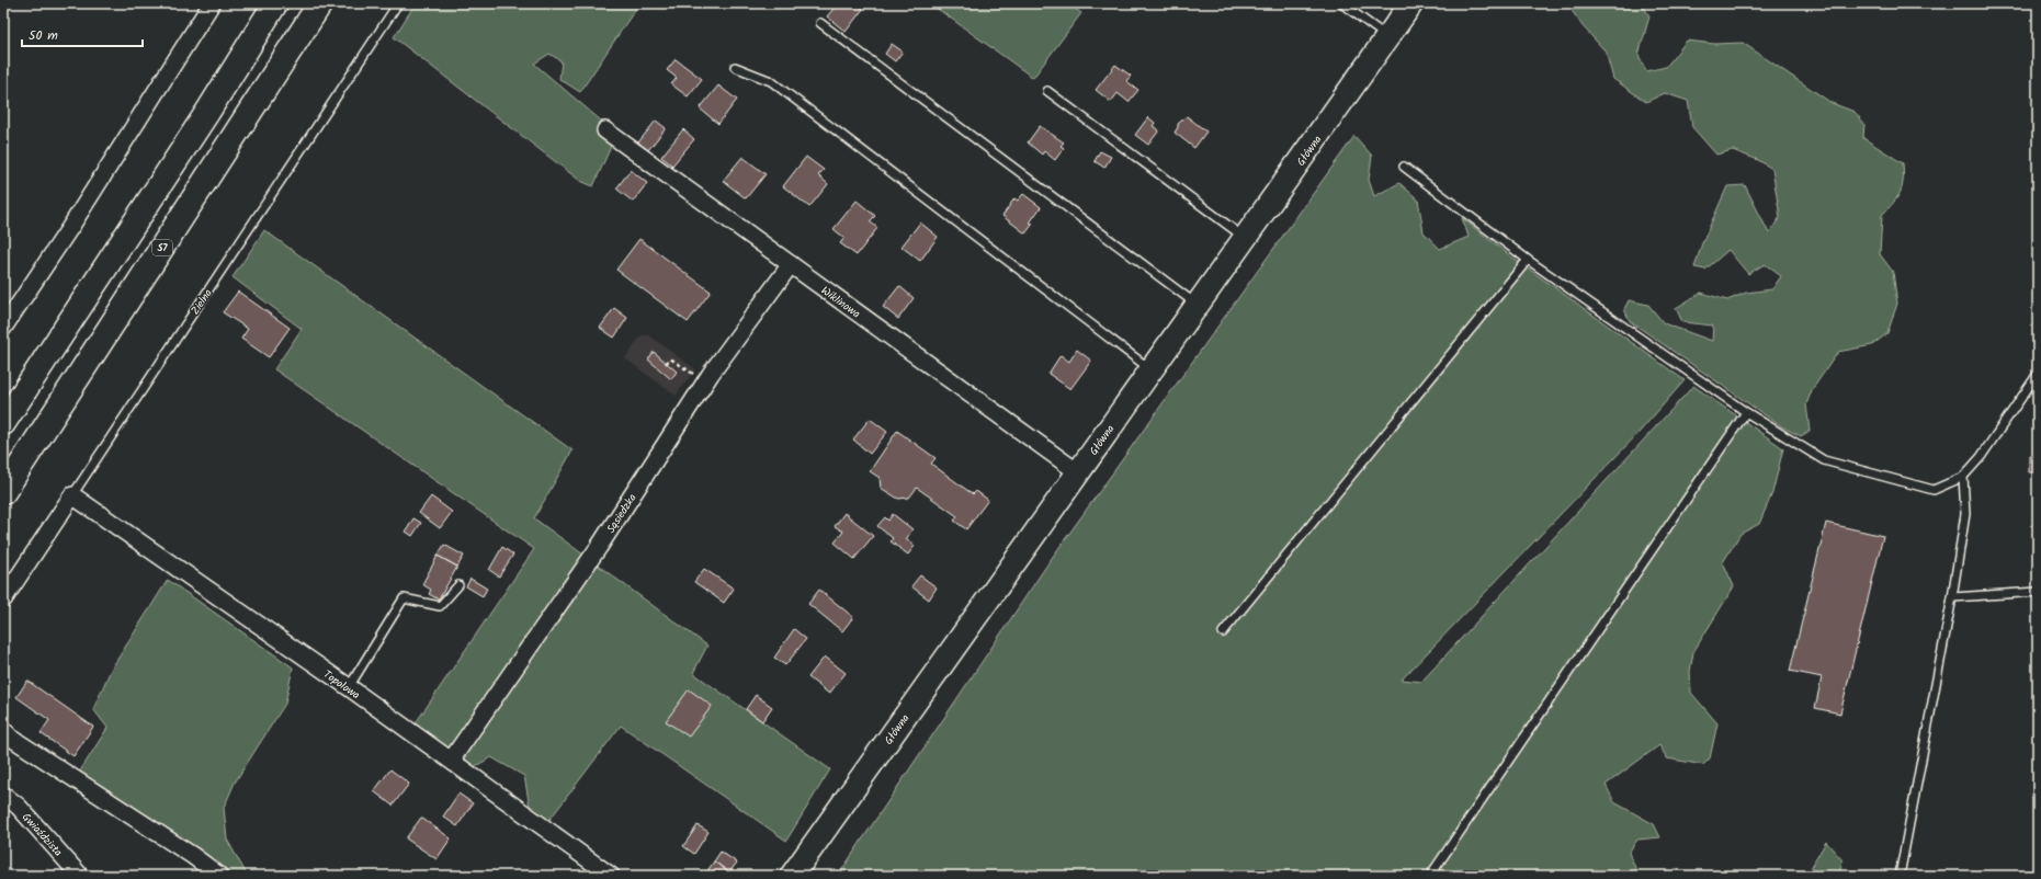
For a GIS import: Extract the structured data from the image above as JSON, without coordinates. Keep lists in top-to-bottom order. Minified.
{"streets":{"highway":["S7"],"main road":["Główna"],"street":["Zielna","Wiklinowa","Sąsiedzka","Topolowa","Gwiaździsta"]},"crossings":[["Główna","Wiklinowa"],["Zielna","Topolowa"],["Wiklinowa","Sąsiedzka"],["Sąsiedzka","Topolowa"]],"scale_bar":"50 m"}
